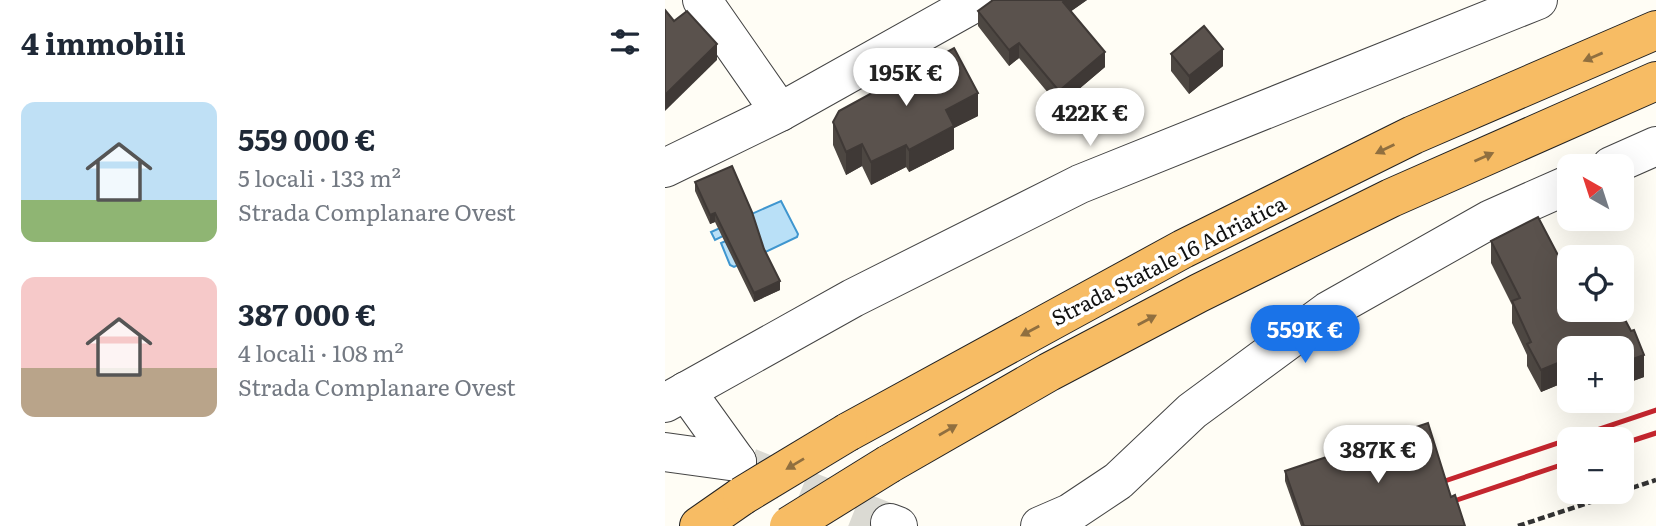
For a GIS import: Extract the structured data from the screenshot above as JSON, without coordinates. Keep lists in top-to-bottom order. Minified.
{"streets":{"highway":["Strada Statale 16 Adriatica"]},"north":"top left","page":{"heading":"4 immobili","price":["195K €","422K €","559K €","387K €"],"list":[{"name":"559 000 €","note":"5 locali · 133 m² · Strada Complanare Ovest"},{"name":"387 000 €","note":"4 locali · 108 m² · Strada Complanare Ovest"}],"map_buttons":["+","−"]}}
